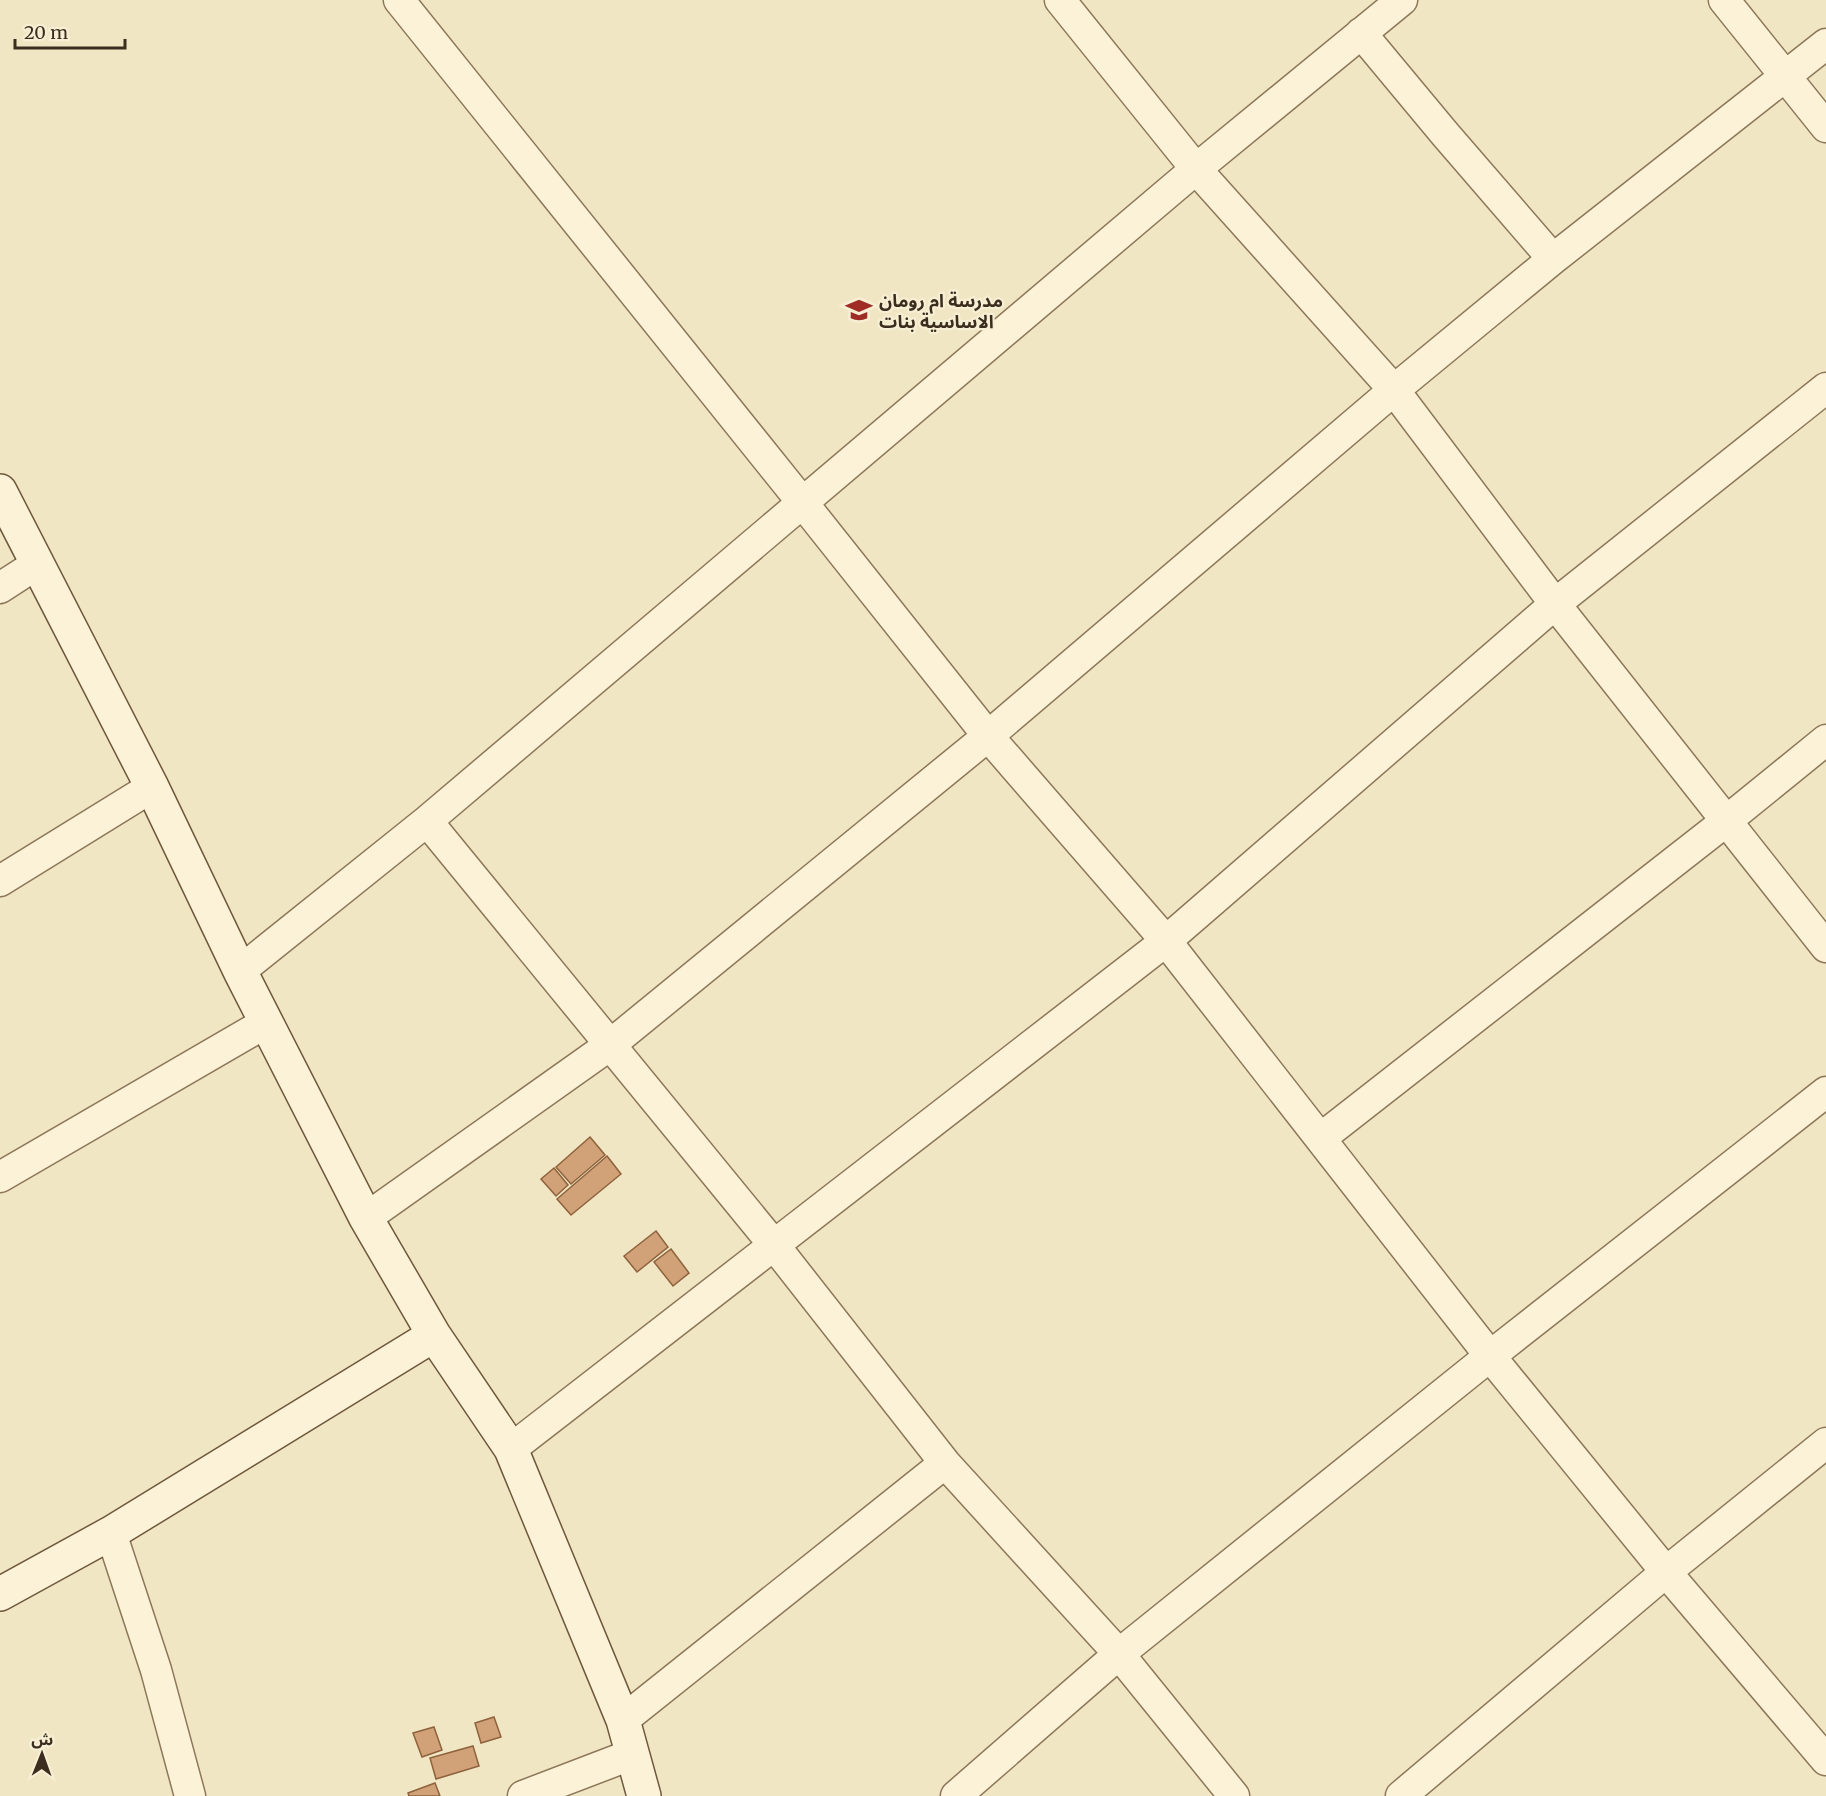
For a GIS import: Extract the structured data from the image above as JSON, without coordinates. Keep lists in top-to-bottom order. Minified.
{"places":{"school or university":["مدرسة ام رومان الاساسية بنات"]},"scale_bar":"20 m","north":"top"}
